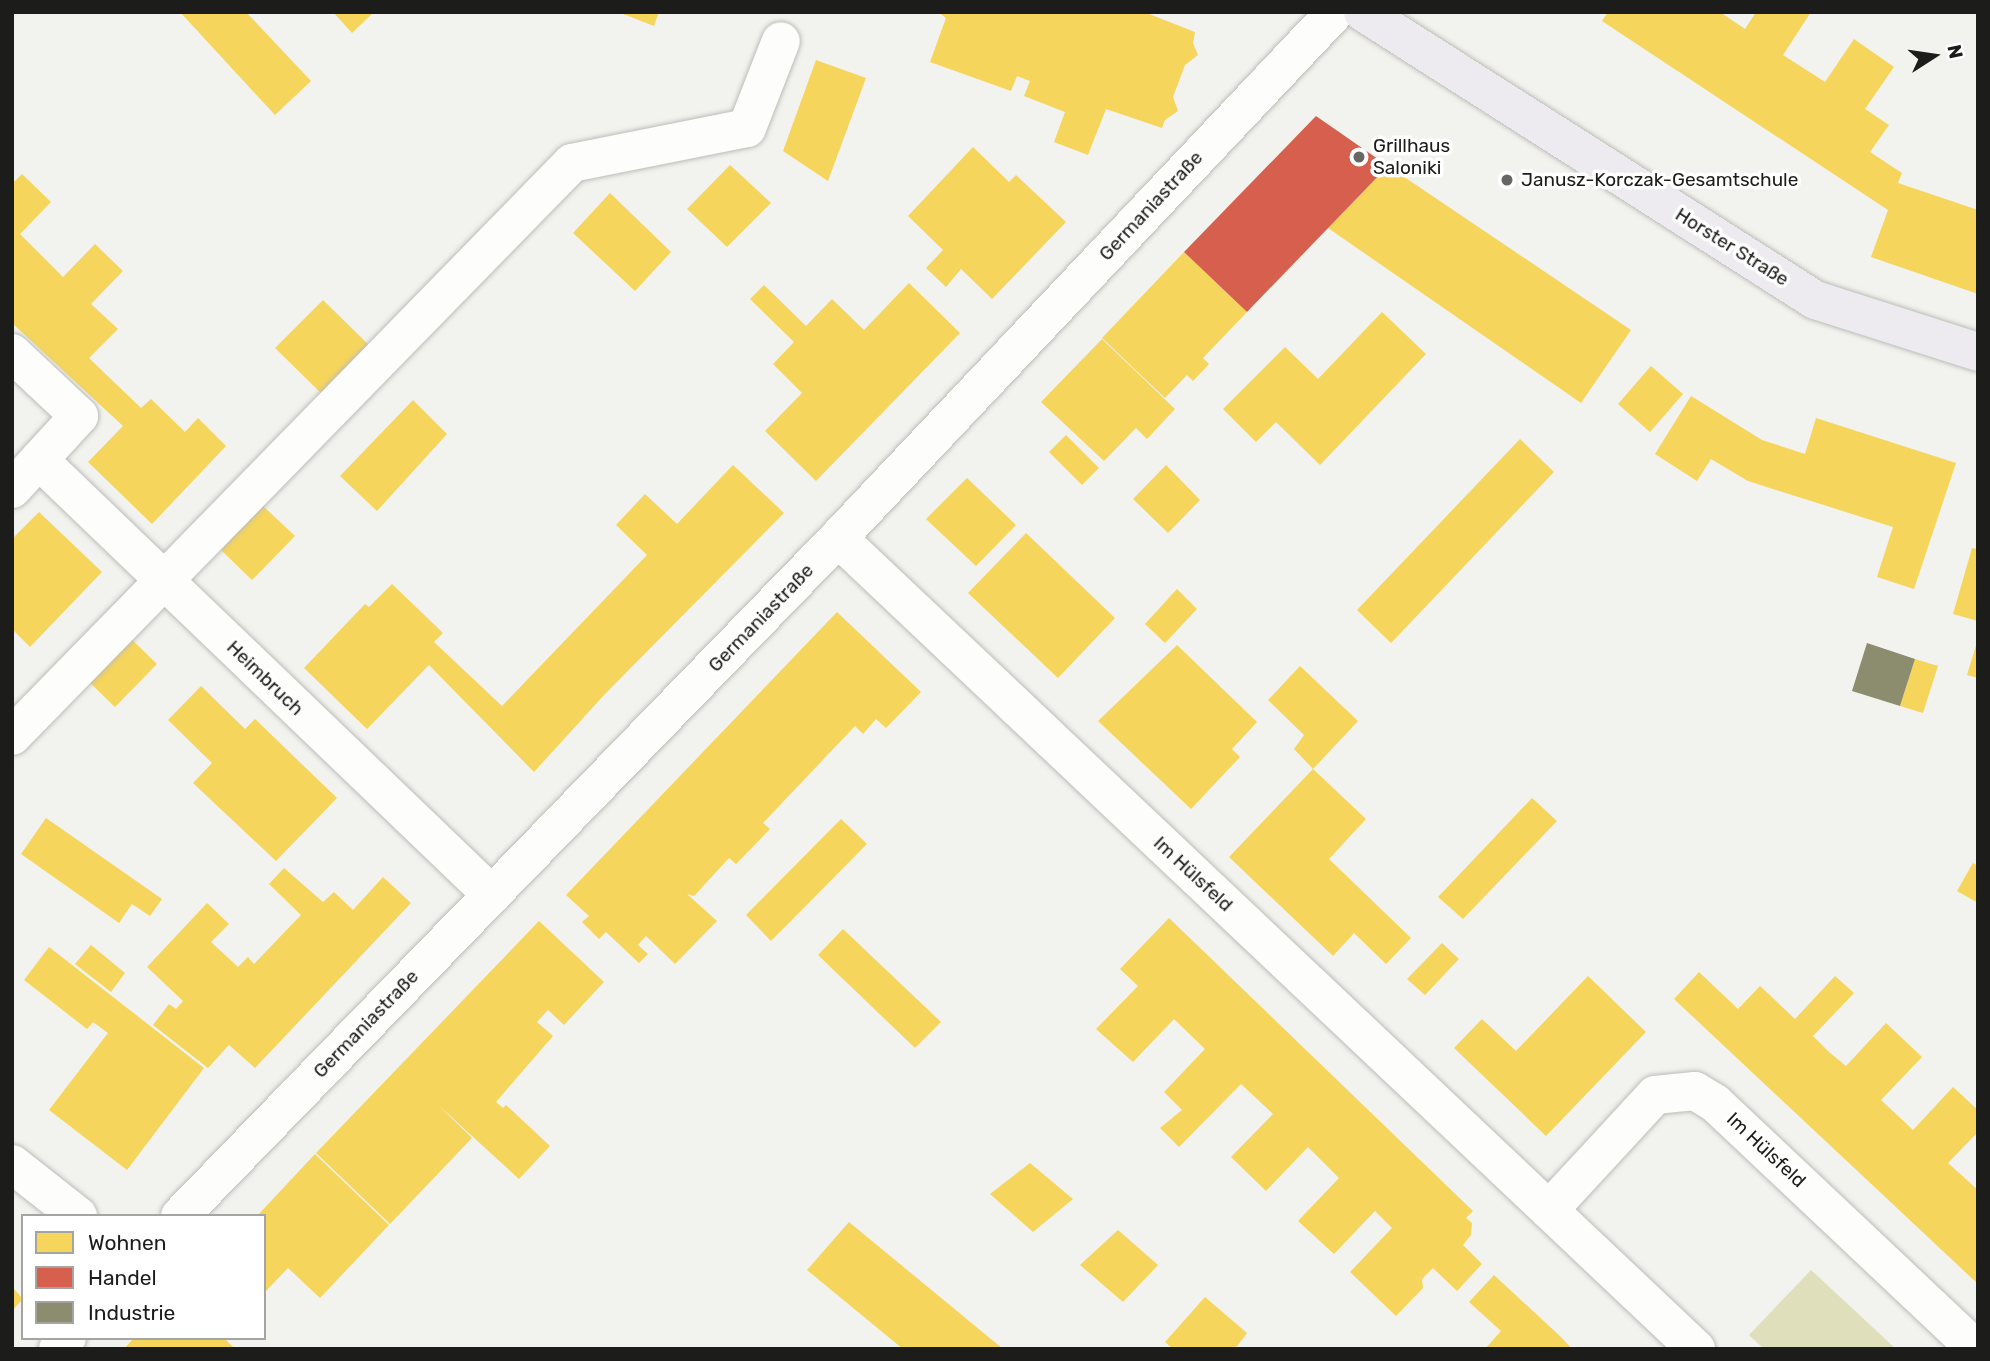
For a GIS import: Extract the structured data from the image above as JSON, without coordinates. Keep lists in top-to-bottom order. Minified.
{"streets":{"main road":["Horster Straße"],"street":["Germaniastraße","Heimbruch","Im Hülsfeld"]},"crossings":[["Germaniastraße","Heimbruch"],["Germaniastraße","Im Hülsfeld"]],"places":["Grillhaus Saloniki","Janusz-Korczak-Gesamtschule"],"legend":["Wohnen","Handel","Industrie"],"north":"right"}
